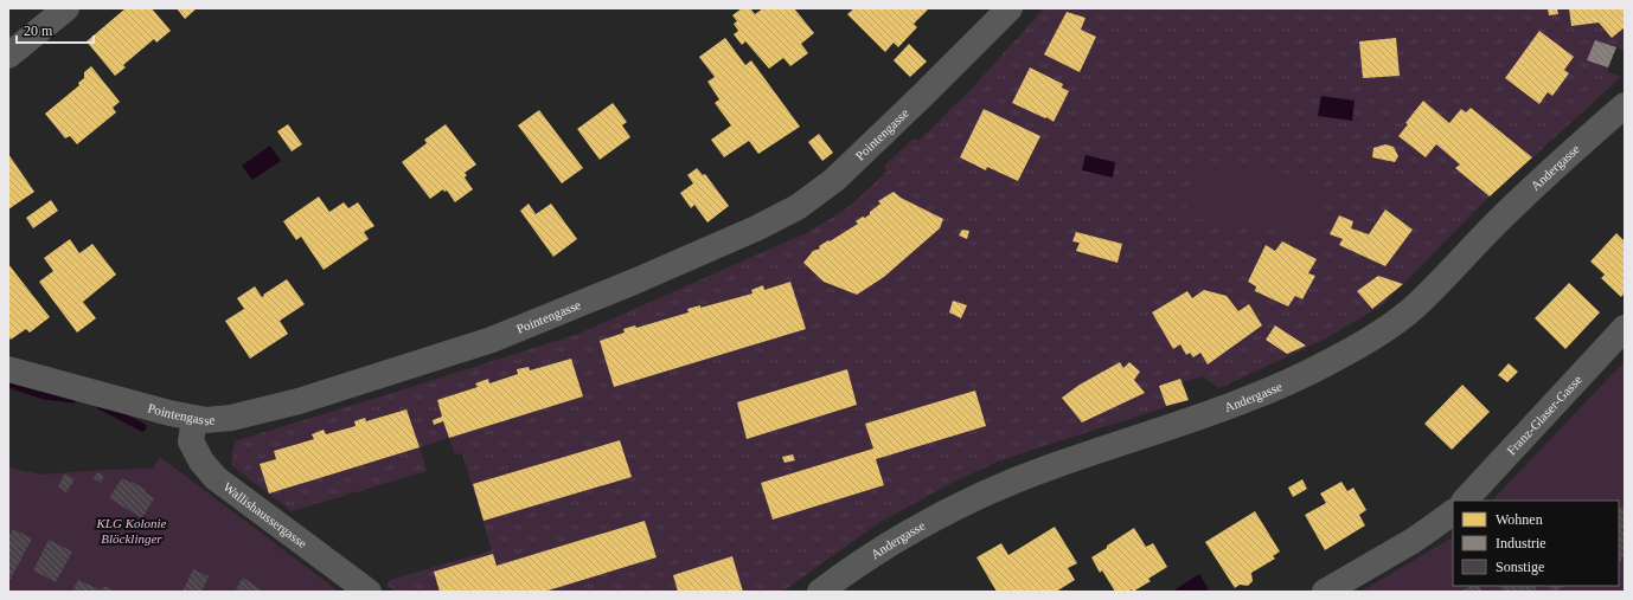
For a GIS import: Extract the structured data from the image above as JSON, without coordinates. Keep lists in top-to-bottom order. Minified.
{"streets":{"street":["Pointengasse","Andergasse","Franz-Glaser-Gasse","Wallishaussergasse"]},"crossings":[["Pointengasse","Wallishaussergasse"]],"parks":["KLG Kolonie Blöcklinger"],"legend":["Wohnen","Industrie","Sonstige"],"scale_bar":"20 m"}
